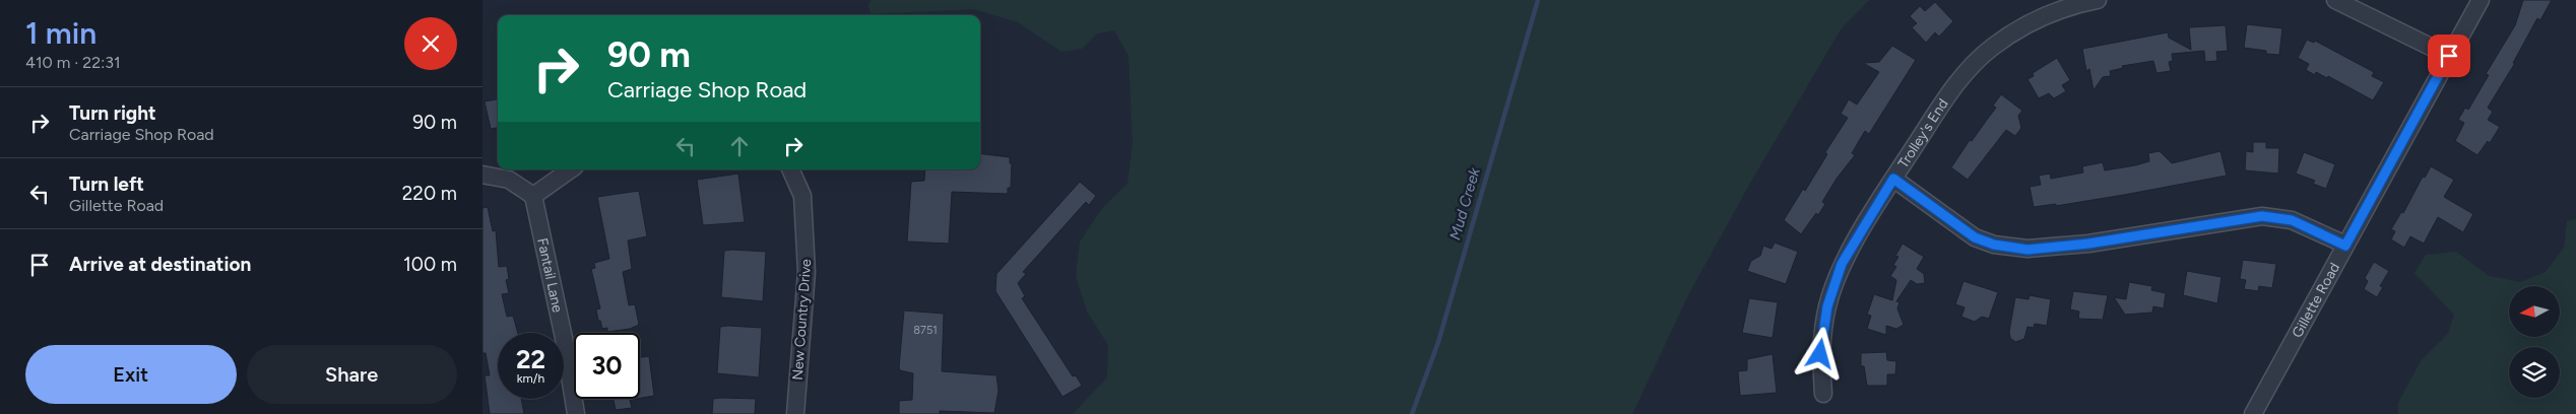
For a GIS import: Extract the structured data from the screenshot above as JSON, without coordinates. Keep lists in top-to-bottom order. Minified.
{"streets":{"street":["Trolley's End","Fantail Lane","Gillette Road","New Country Drive"]},"water":["Mud Creek"],"house_numbers":["8751"],"north":"left","page":{"heading":["1 min","410 m · 22:31"],"turn":["90 m","Carriage Shop Road"],"list":[{"name":"Turn right","note":"Carriage Shop Road","value":"90 m"},{"name":"Turn left","note":"Gillette Road","value":"220 m"},{"name":"Arrive at destination","value":"100 m"}],"speed":"22 km/h","limit":"30","buttons":["Exit","Share"]}}
